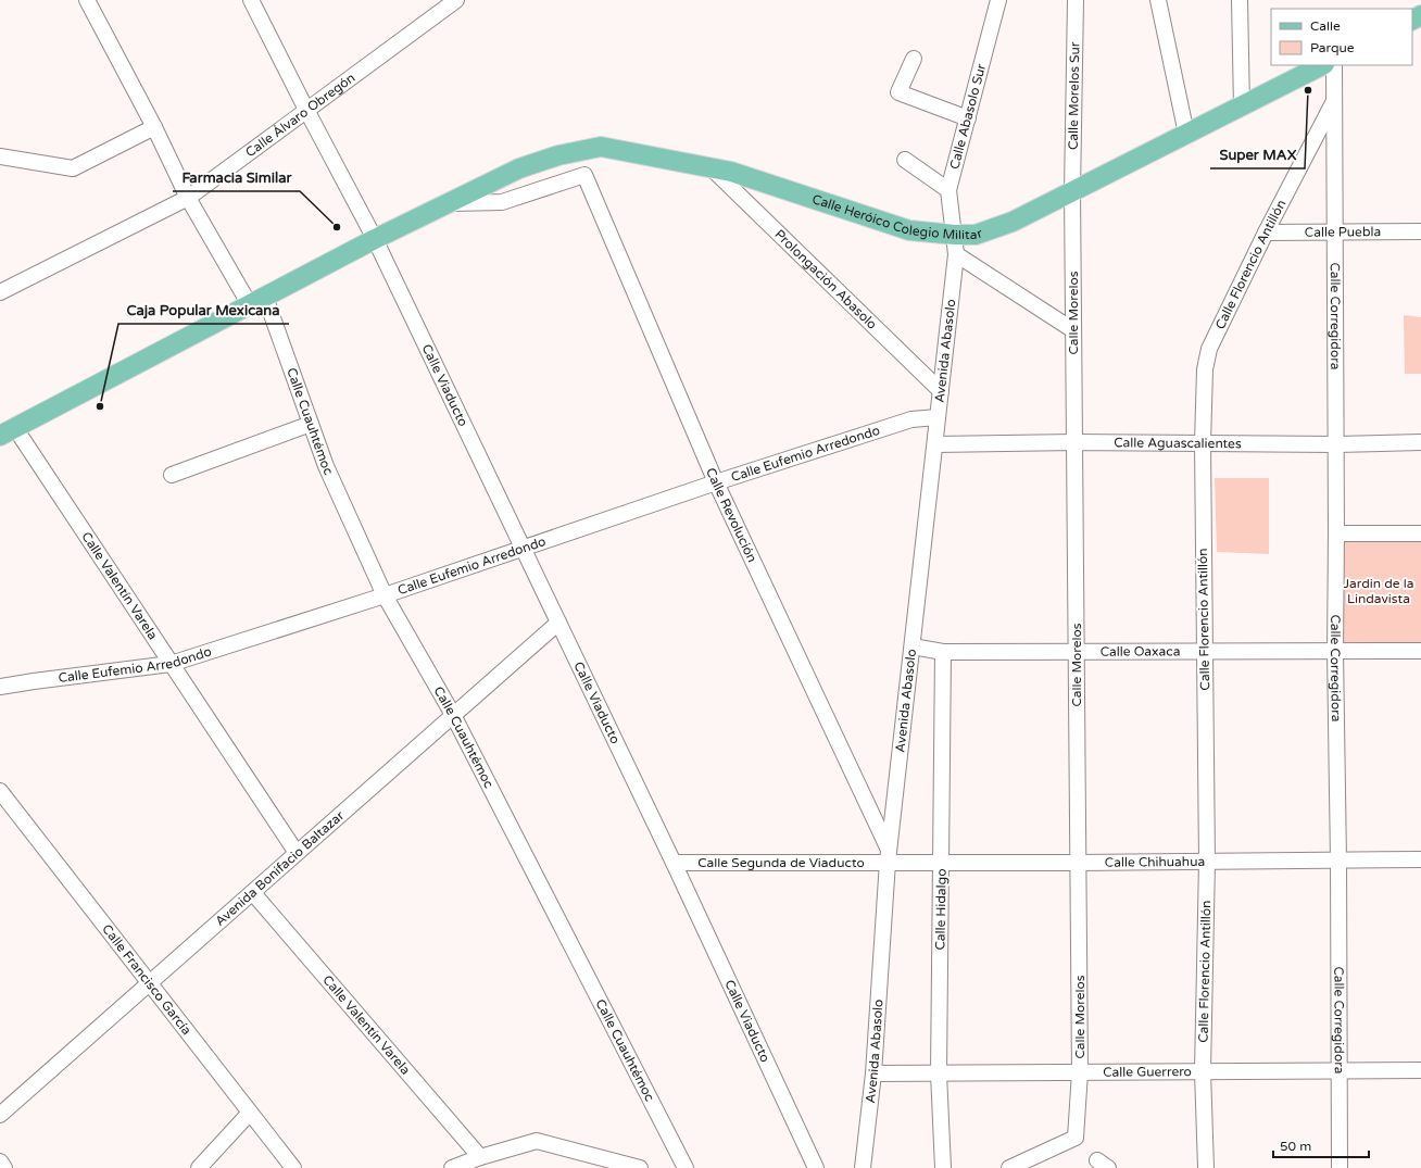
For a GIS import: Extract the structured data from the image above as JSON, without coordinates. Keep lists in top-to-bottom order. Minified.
{"streets":{"main road":["Calle Heróico Colegio Militar"],"street":["Calle Morelos Sur","Calle Álvaro Obregón","Calle Abasolo Sur","Calle Puebla","Calle Florencio Antillón","Prolongación Abasolo","Calle Morelos","Calle Corregidora","Avenida Abasolo","Calle Viaducto","Calle Cuauhtémoc","Calle Aguascalientes","Calle Eufemio Arredondo","Calle Revolución","Calle Valentín Varela","Calle Oaxaca","Calle Chihuahua","Calle Segunda de Viaducto","Avenida Bonifacio Baltazar","Calle Hidalgo","Calle Francisco García","Calle Guerrero"]},"crossings":[["Calle Morelos Sur","Calle Heróico Colegio Militar"],["Calle Morelos Sur","Calle Morelos"],["Calle Álvaro Obregón","Calle Viaducto"],["Calle Álvaro Obregón","Calle Cuauhtémoc"],["Calle Abasolo Sur","Calle Heróico Colegio Militar"],["Calle Abasolo Sur","Avenida Abasolo"],["Calle Heróico Colegio Militar","Prolongación Abasolo"],["Calle Heróico Colegio Militar","Calle Morelos"],["Calle Heróico Colegio Militar","Avenida Abasolo"],["Calle Heróico Colegio Militar","Calle Viaducto"],["Calle Heróico Colegio Militar","Calle Cuauhtémoc"],["Calle Heróico Colegio Militar","Calle Revolución"],["Calle Heróico Colegio Militar","Calle Valentín Varela"],["Calle Puebla","Calle Florencio Antillón"],["Calle Puebla","Calle Corregidora"],["Calle Florencio Antillón","Calle Corregidora"],["Calle Florencio Antillón","Calle Aguascalientes"],["Calle Florencio Antillón","Calle Oaxaca"],["Calle Florencio Antillón","Calle Chihuahua"],["Calle Florencio Antillón","Calle Guerrero"],["Prolongación Abasolo","Avenida Abasolo"],["Calle Morelos","Calle Aguascalientes"],["Calle Morelos","Calle Oaxaca"],["Calle Morelos","Calle Chihuahua"],["Calle Morelos","Calle Guerrero"],["Calle Corregidora","Calle Aguascalientes"],["Calle Corregidora","Calle Oaxaca"],["Calle Corregidora","Calle Chihuahua"],["Calle Corregidora","Calle Guerrero"],["Avenida Abasolo","Calle Aguascalientes"],["Avenida Abasolo","Calle Eufemio Arredondo"],["Avenida Abasolo","Calle Revolución"],["Avenida Abasolo","Calle Oaxaca"],["Avenida Abasolo","Calle Chihuahua"],["Avenida Abasolo","Calle Segunda de Viaducto"],["Avenida Abasolo","Calle Guerrero"],["Calle Viaducto","Calle Eufemio Arredondo"],["Calle Viaducto","Calle Segunda de Viaducto"],["Calle Viaducto","Avenida Bonifacio Baltazar"],["Calle Cuauhtémoc","Calle Eufemio Arredondo"],["Calle Cuauhtémoc","Avenida Bonifacio Baltazar"],["Calle Eufemio Arredondo","Calle Revolución"],["Calle Eufemio Arredondo","Calle Valentín Varela"],["Calle Revolución","Calle Chihuahua"],["Calle Revolución","Calle Segunda de Viaducto"],["Calle Valentín Varela","Avenida Bonifacio Baltazar"],["Calle Oaxaca","Calle Hidalgo"],["Calle Chihuahua","Calle Segunda de Viaducto"],["Calle Chihuahua","Calle Hidalgo"],["Avenida Bonifacio Baltazar","Calle Francisco García"],["Calle Hidalgo","Calle Guerrero"]],"parks":["Jardin de la Lindavista"],"places":["Super MAX","Farmacia Similar","Caja Popular Mexicana"],"legend":["Calle","Parque"],"scale_bar":"50 m"}
